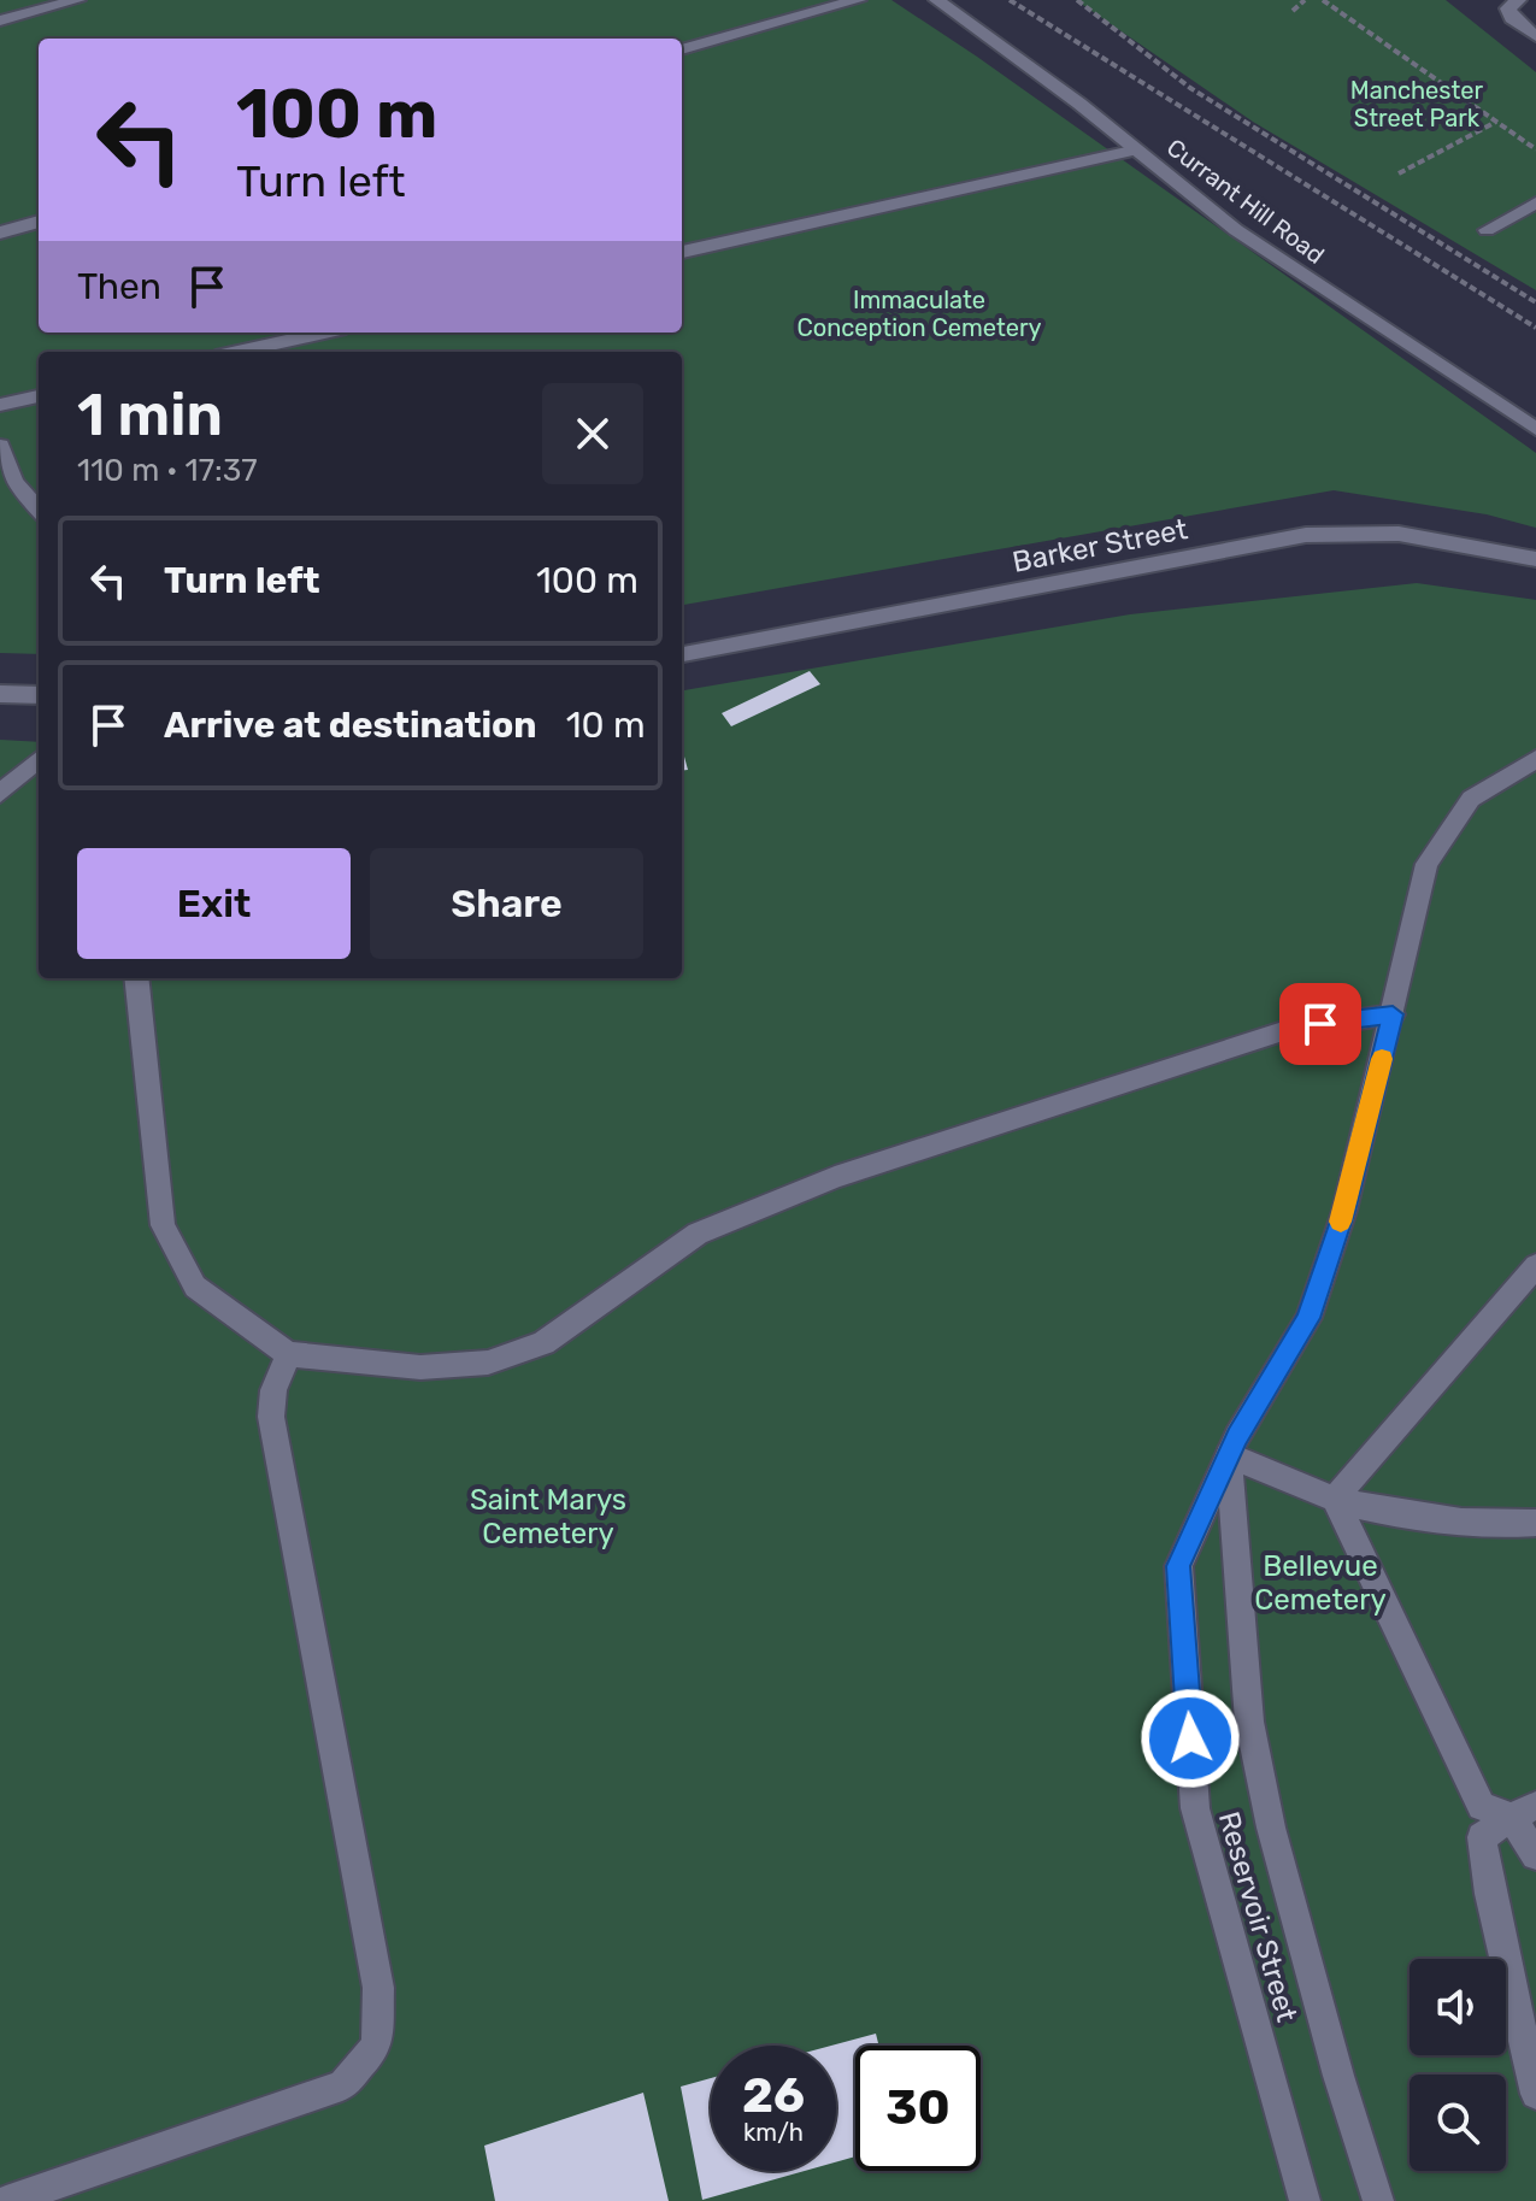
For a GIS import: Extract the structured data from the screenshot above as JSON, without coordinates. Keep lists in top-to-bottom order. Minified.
{"streets":{"main road":["Currant Hill Road","Barker Street","Reservoir Street"]},"parks":["Manchester Street Park","Immaculate Conception Cemetery","Saint Marys Cemetery","Bellevue Cemetery"],"page":{"turn":["100 m","Turn left"],"then":"Then","heading":["1 min","110 m · 17:37"],"list":[{"name":"Turn left","value":"100 m"},{"name":"Arrive at destination","value":"10 m"}],"buttons":["Exit","Share"],"speed":"26 km/h","limit":"30"}}
